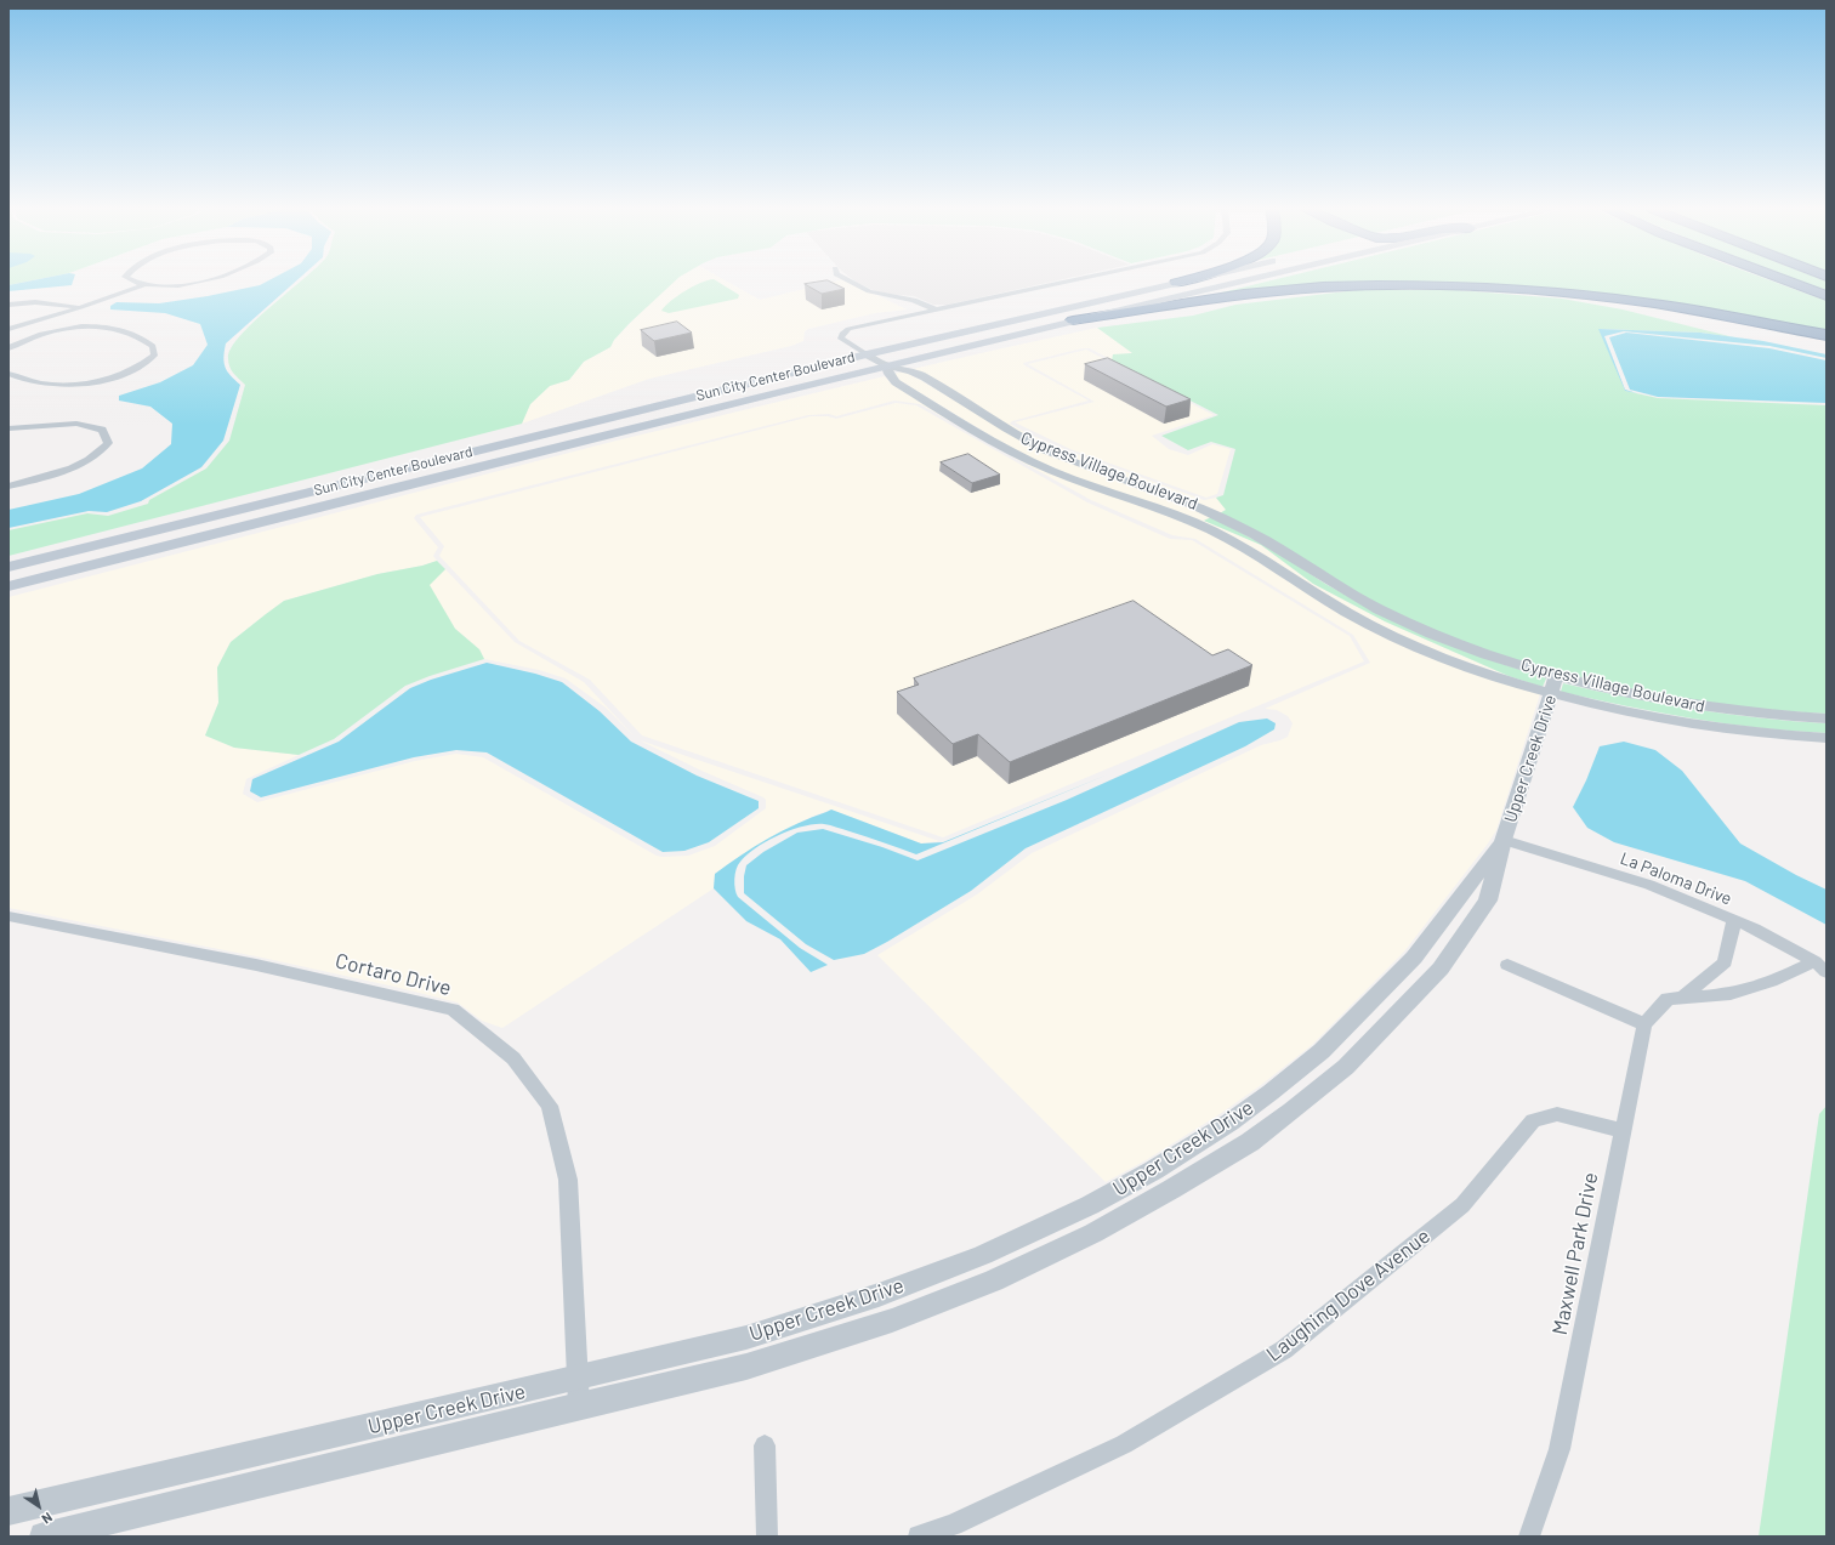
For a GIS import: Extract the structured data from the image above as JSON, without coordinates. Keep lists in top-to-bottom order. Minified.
{"streets":{"main road":["Sun City Center Boulevard"],"street":["Cypress Village Boulevard","Upper Creek Drive","La Paloma Drive","Cortaro Drive","Maxwell Park Drive","Laughing Dove Avenue"]},"crossings":[["Sun City Center Boulevard","Cypress Village Boulevard"],["Cypress Village Boulevard","Upper Creek Drive"],["Upper Creek Drive","La Paloma Drive"],["Upper Creek Drive","Cortaro Drive"],["Maxwell Park Drive","Laughing Dove Avenue"]],"north":"bottom right"}
